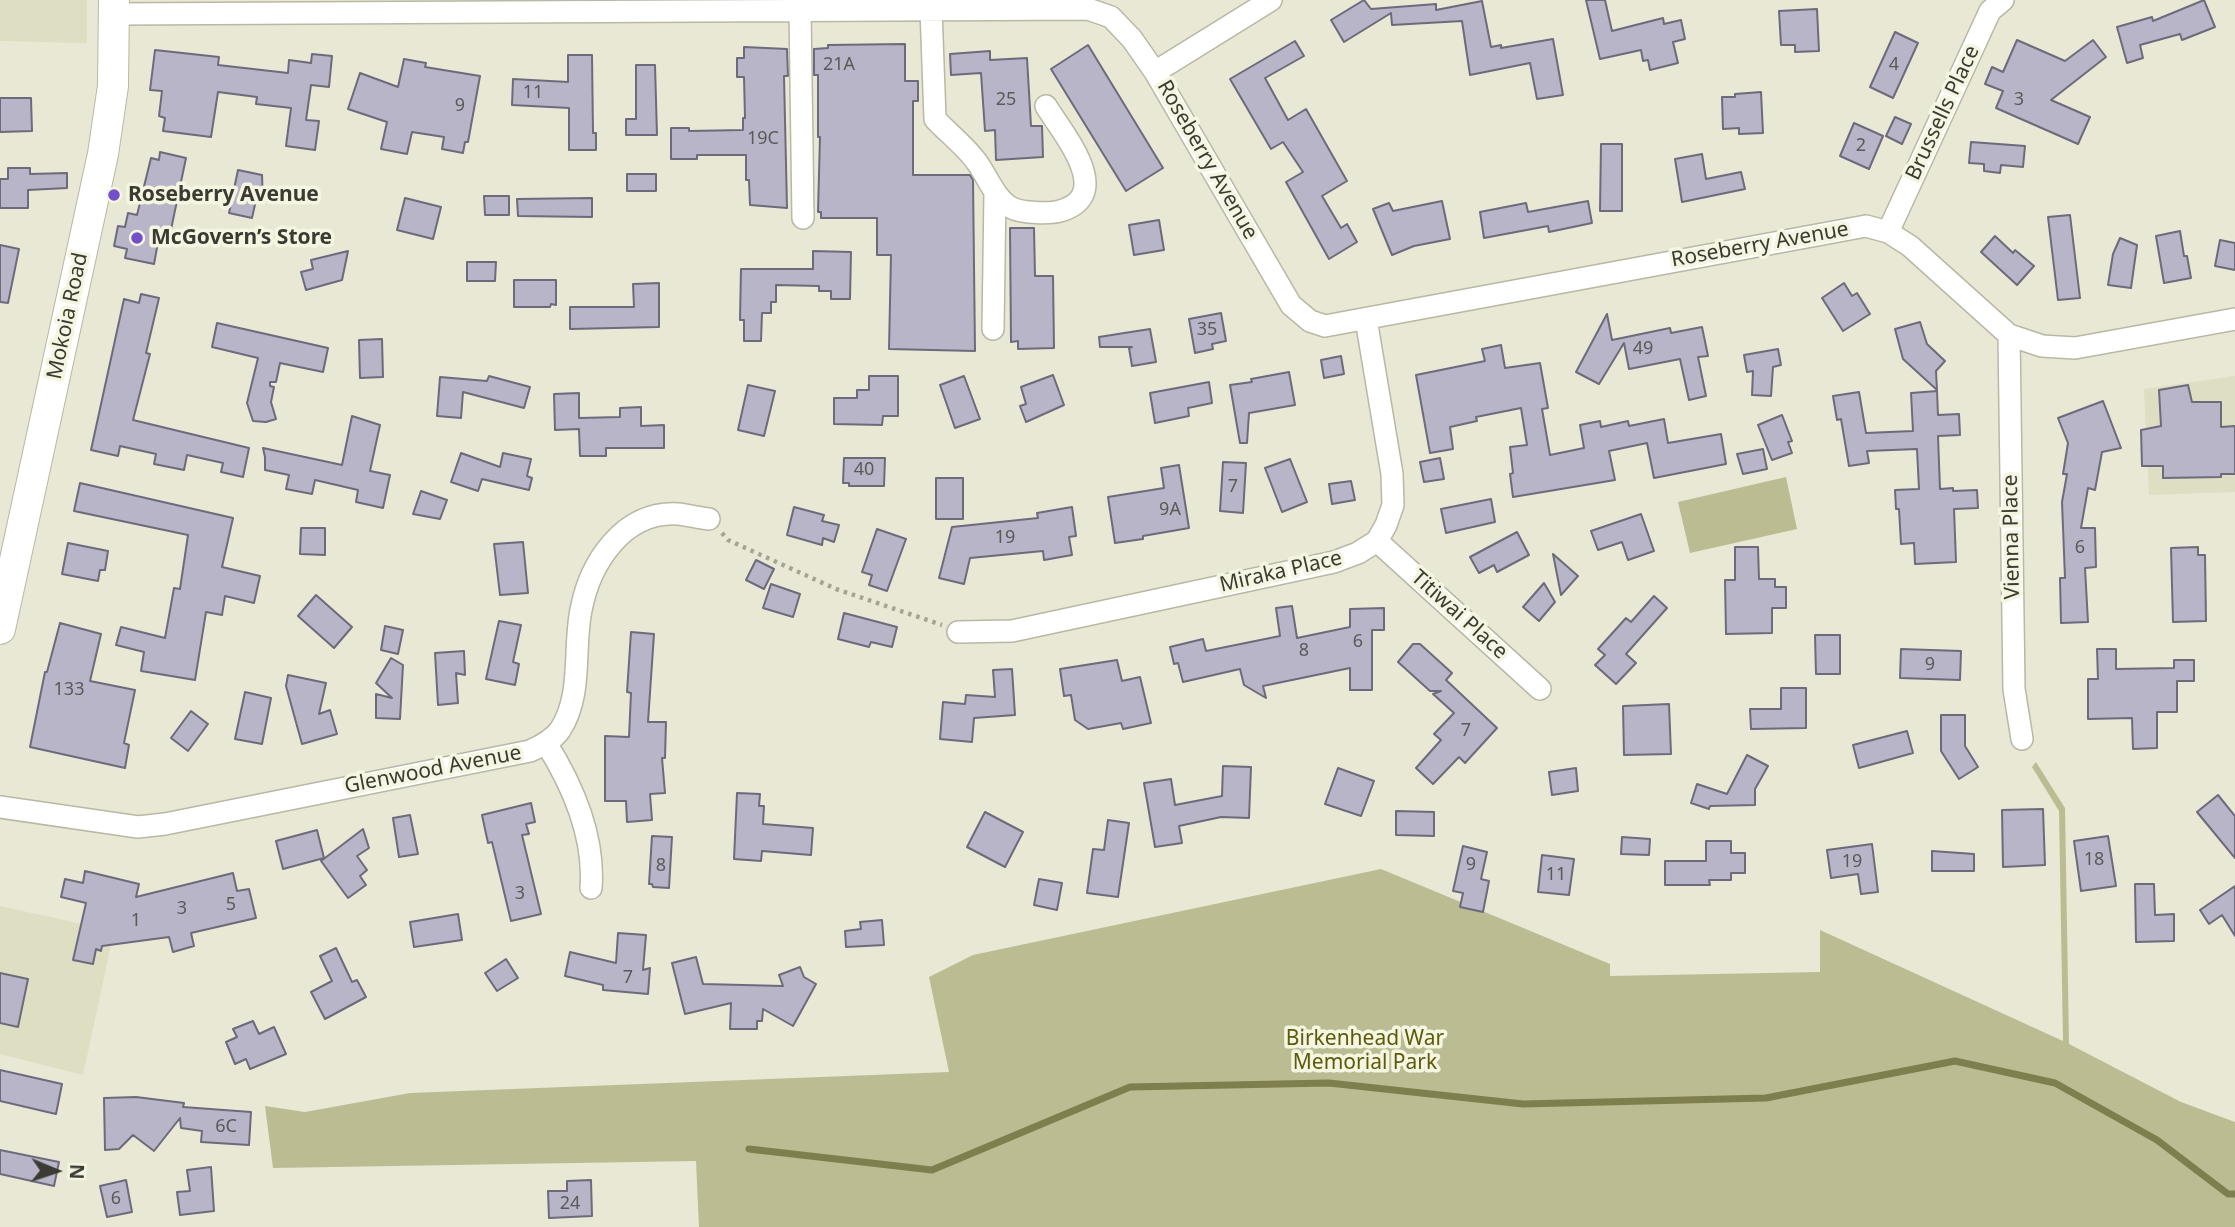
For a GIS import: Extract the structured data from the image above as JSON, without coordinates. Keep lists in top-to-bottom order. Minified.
{"streets":{"main road":["Mokoia Road"],"street":["Brussells Place","Roseberry Avenue","Vienna Place","Miraka Place","Titiwai Place","Glenwood Avenue"]},"crossings":[["Brussells Place","Roseberry Avenue"],["Roseberry Avenue","Mokoia Road"],["Roseberry Avenue","Vienna Place"],["Miraka Place","Titiwai Place"]],"parks":["Birkenhead War Memorial Park"],"places":["Roseberry Avenue","McGovern’s Store"],"house_numbers":["21A","4","11","25","3","9","19C","2","35","49","40","7","9A","19","6","6","8","9","133","7","18","19","9","8","11","3","5","3","1","7","6C","6","24"],"north":"right"}
